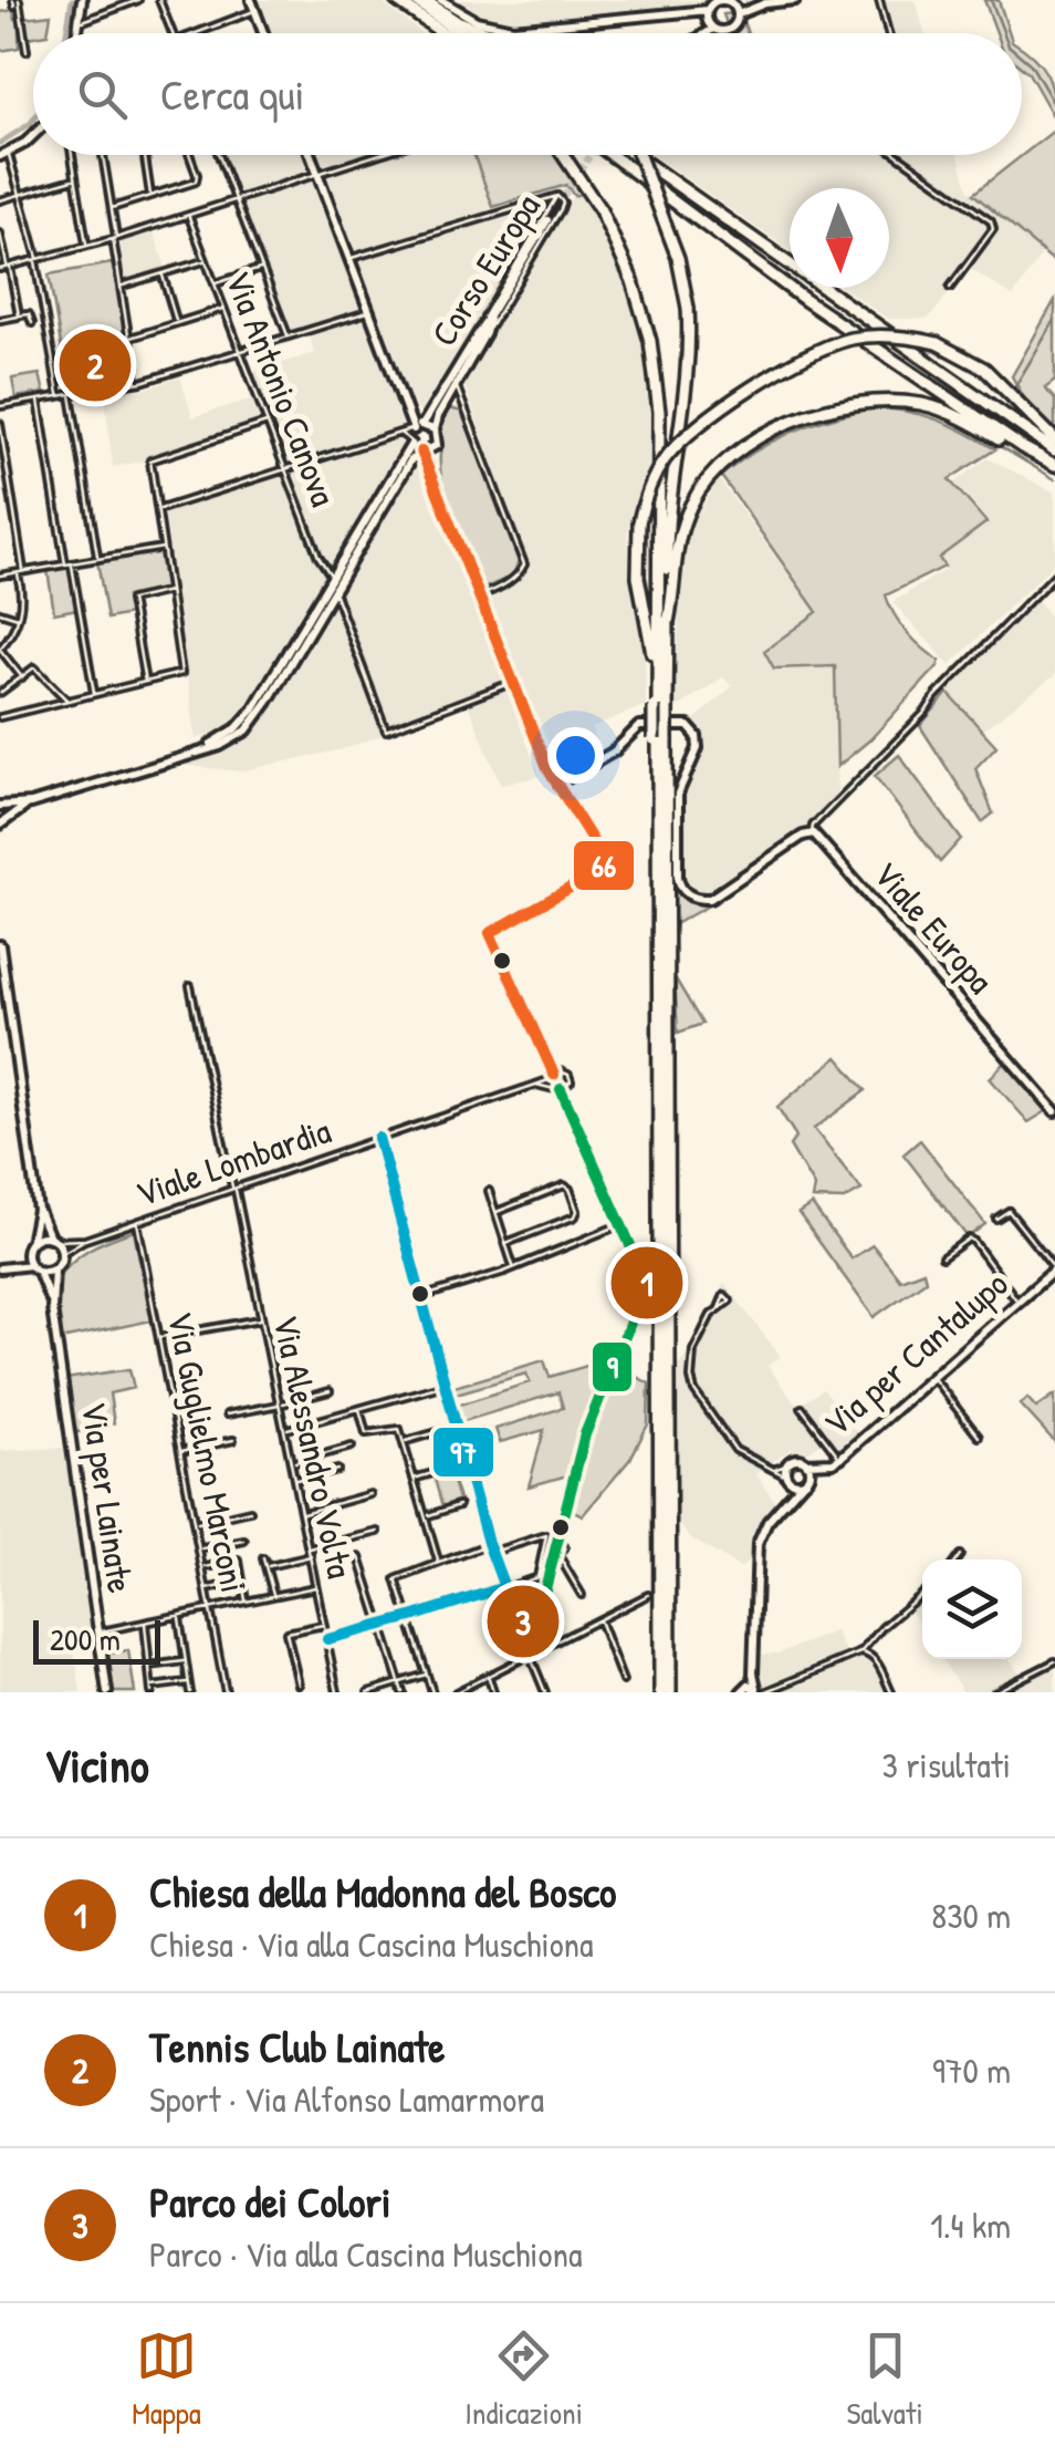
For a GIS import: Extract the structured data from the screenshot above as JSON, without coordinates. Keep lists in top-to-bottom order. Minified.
{"streets":{"street":["Corso Europa","Via Antonio Canova","Viale Europa","Viale Lombardia","Via per Cantalupo","Via Alessandro Volta","Via Guglielmo Marconi","Via per Lainate"]},"crossings":[["Viale Lombardia","Via Alessandro Volta"],["Viale Lombardia","Via Guglielmo Marconi"],["Viale Lombardia","Via per Lainate"]],"lines":["transit line 66","transit line 9","transit line 97"],"scale_bar":"200 m","north":"bottom","page":{"search":"Cerca qui","pins":["2","1","3"],"scale":"200 m","heading":["Vicino","3 risultati"],"list":[{"mark":"1","name":"Chiesa della Madonna del Bosco","note":"Chiesa · Via alla Cascina Muschiona","value":"830 m"},{"mark":"2","name":"Tennis Club Lainate","note":"Sport · Via Alfonso Lamarmora","value":"970 m"},{"mark":"3","name":"Parco dei Colori","note":"Parco · Via alla Cascina Muschiona","value":"1.4 km"}],"nav":["Mappa","Indicazioni","Salvati"]}}
